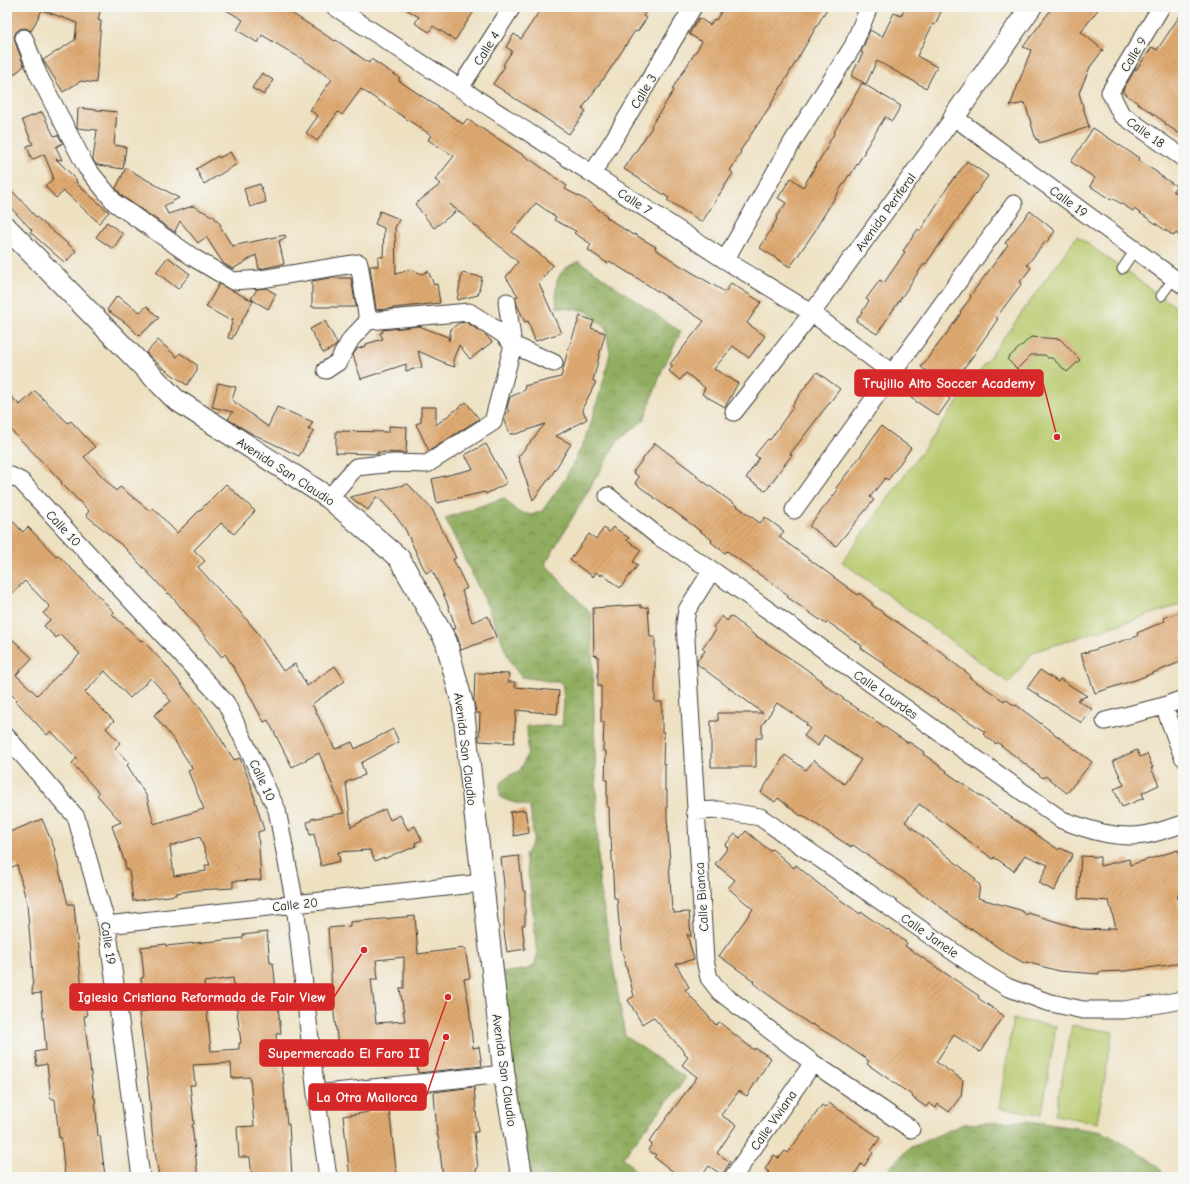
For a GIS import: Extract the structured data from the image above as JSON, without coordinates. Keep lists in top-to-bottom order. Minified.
{"streets":{"street":["Calle 4","Calle 9","Calle 3","Calle 18","Calle 7","Calle 19","Avenida Periferal","Avenida San Claudio","Calle 10","Calle Lourdes","Calle Bianca","Calle 20","Calle Janele","Calle Viviana"]},"crossings":[["Calle 4","Calle 7"],["Calle 9","Calle 18"],["Calle 3","Calle 7"],["Calle 7","Avenida Periferal"],["Calle 19","Avenida Periferal"],["Calle 19","Calle 20"],["Avenida San Claudio","Calle 20"],["Calle 10","Calle 20"],["Calle Lourdes","Calle Bianca"],["Calle Bianca","Calle Janele"],["Calle Bianca","Calle Viviana"]],"places":["Trujillo Alto Soccer Academy","Iglesia Cristiana Reformada de Fair View","Supermercado El Faro II","La Otra Mallorca"]}
